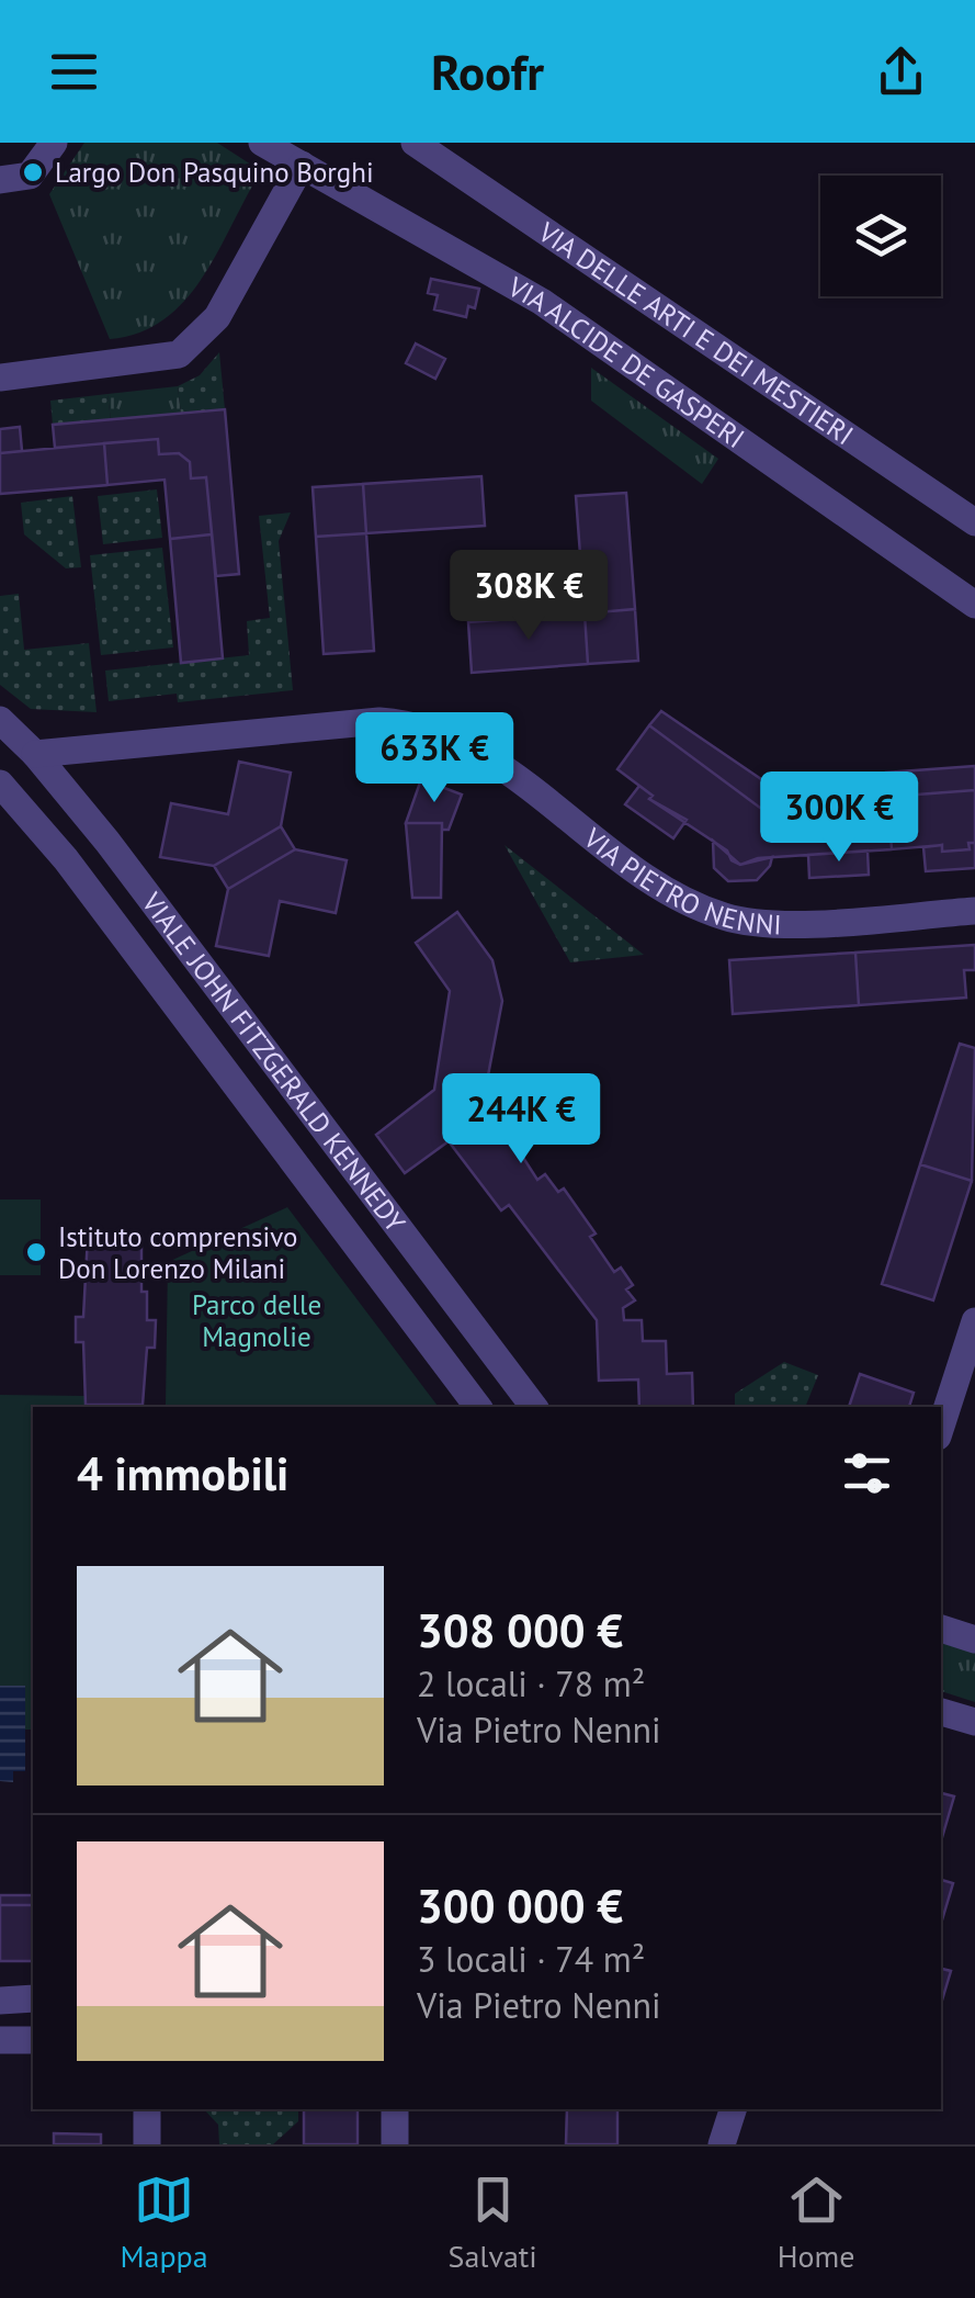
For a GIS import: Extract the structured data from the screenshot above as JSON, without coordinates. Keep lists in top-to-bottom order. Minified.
{"streets":{"street":["VIA DELLE ARTI E DEI MESTIERI","VIA ALCIDE DE GASPERI","VIA PIETRO NENNI","VIALE JOHN FITZGERALD KENNEDY"]},"crossings":[["VIA PIETRO NENNI","VIALE JOHN FITZGERALD KENNEDY"]],"parks":["Parco delle Magnolie"],"places":["Largo Don Pasquino Borghi","Istituto comprensivo Don Lorenzo Milani"],"page":{"header":"Roofr","price":["308K €","633K €","300K €","244K €"],"heading":"4 immobili","list":[{"name":"308 000 €","note":"2 locali · 78 m² · Via Pietro Nenni"},{"name":"300 000 €","note":"3 locali · 74 m² · Via Pietro Nenni"}],"tabs":["Mappa","Salvati","Home"]}}
